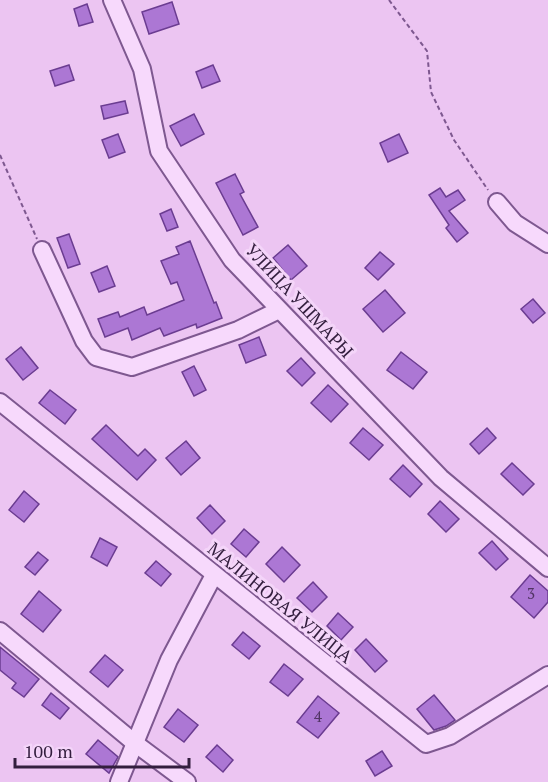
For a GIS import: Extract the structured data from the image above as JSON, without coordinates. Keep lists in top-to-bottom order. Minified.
{"streets":{"street":["УЛИЦА УШМАРЫ","МАЛИНОВАЯ УЛИЦА"]},"house_numbers":["3","4"],"scale_bar":"100 m"}
